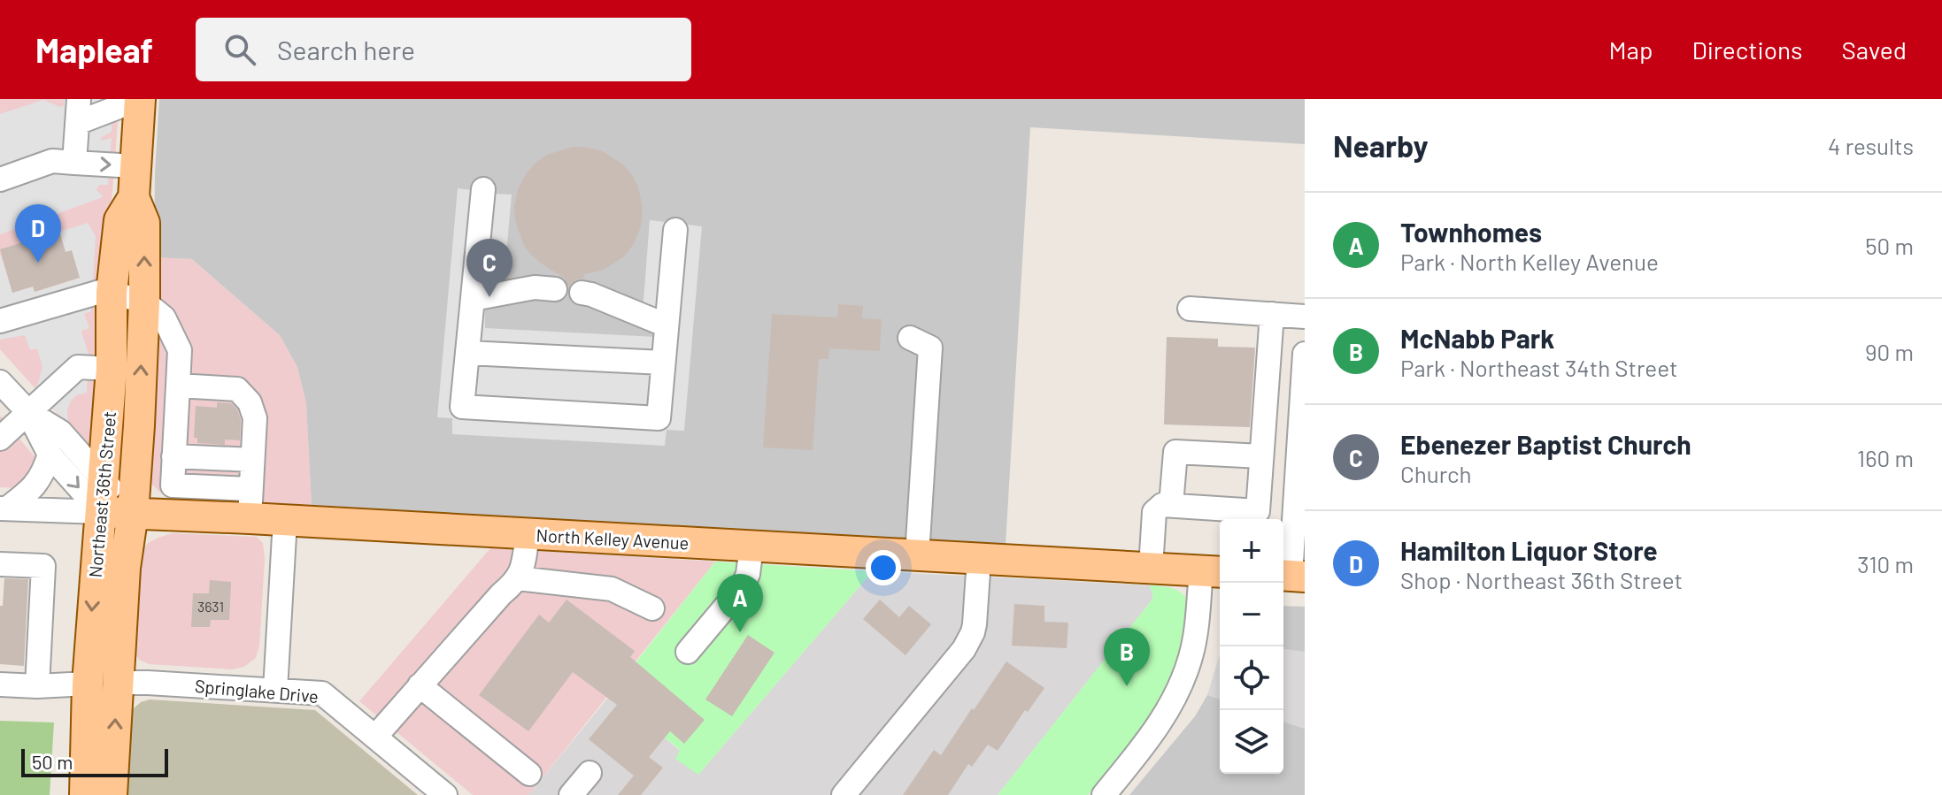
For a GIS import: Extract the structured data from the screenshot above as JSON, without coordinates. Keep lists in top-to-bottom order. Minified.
{"streets":{"main road":["Northeast 36th Street","North Kelley Avenue"],"street":["Springlake Drive"]},"crossings":[["Northeast 36th Street","North Kelley Avenue"],["Northeast 36th Street","Springlake Drive"]],"house_numbers":["3631"],"scale_bar":"50 m","page":{"header":"Mapleaf","search":"Search here","nav":["Map","Directions","Saved"],"heading":["Nearby","4 results"],"list":[{"mark":"A","name":"Townhomes","note":"Park · North Kelley Avenue","value":"50 m"},{"mark":"B","name":"McNabb Park","note":"Park · Northeast 34th Street","value":"90 m"},{"mark":"C","name":"Ebenezer Baptist Church","note":"Church","value":"160 m"},{"mark":"D","name":"Hamilton Liquor Store","note":"Shop · Northeast 36th Street","value":"310 m"}],"pins":["D","C","A","B"],"map_buttons":["+","−"],"scale":"50 m"}}
